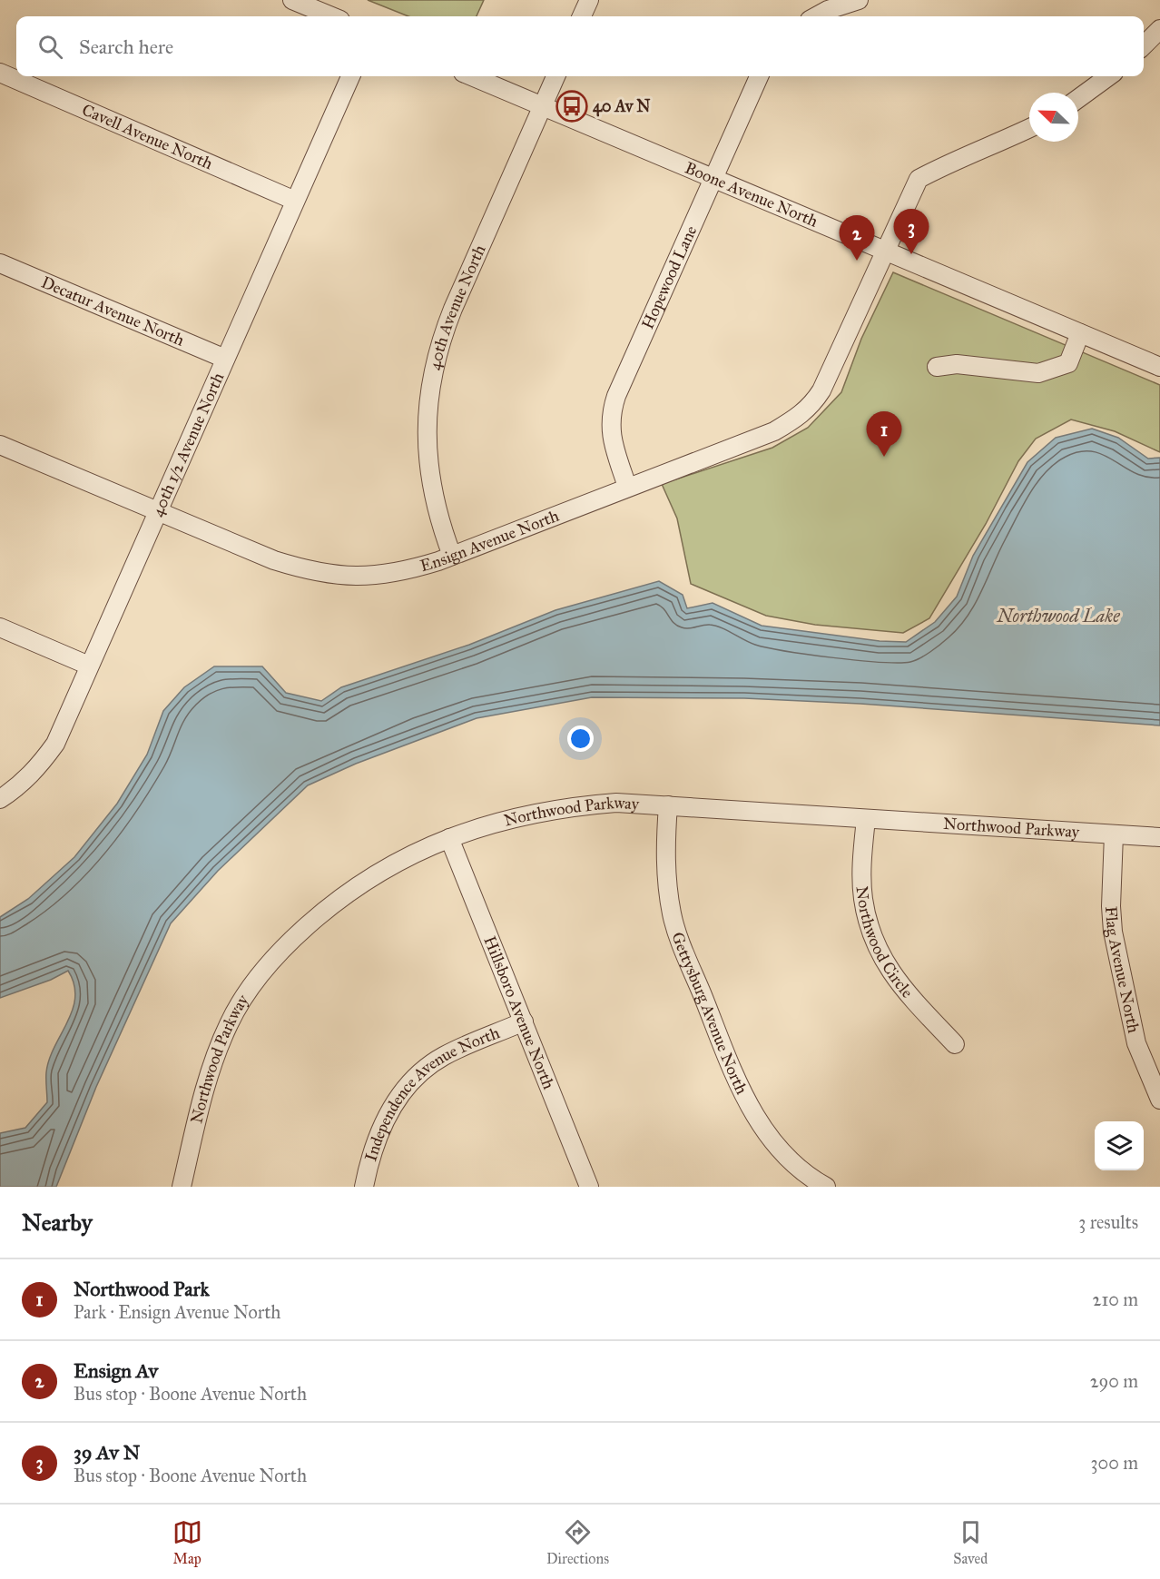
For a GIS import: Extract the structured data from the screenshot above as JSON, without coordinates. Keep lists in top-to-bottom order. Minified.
{"streets":{"street":["Cavell Avenue North","Boone Avenue North","Hopewood Lane","40th Avenue North","Decatur Avenue North","40th 1/2 Avenue North","Ensign Avenue North","Northwood Parkway","Northwood Circle","Flag Avenue North","Gettysburg Avenue North","Hillsboro Avenue North","Independence Avenue North"]},"crossings":[["Cavell Avenue North","40th 1/2 Avenue North"],["Boone Avenue North","Hopewood Lane"],["Boone Avenue North","40th Avenue North"],["Boone Avenue North","Ensign Avenue North"],["Hopewood Lane","Ensign Avenue North"],["40th Avenue North","Ensign Avenue North"],["Decatur Avenue North","40th 1/2 Avenue North"],["40th 1/2 Avenue North","Ensign Avenue North"],["Northwood Parkway","Northwood Circle"],["Northwood Parkway","Flag Avenue North"],["Northwood Parkway","Gettysburg Avenue North"],["Northwood Parkway","Hillsboro Avenue North"],["Hillsboro Avenue North","Independence Avenue North"]],"water":["Northwood Lake"],"places":{"bus stop":["40 Av N"]},"north":"top left","page":{"search":"Search here","pins":["3","2","1"],"heading":["Nearby","3 results"],"list":[{"mark":"1","name":"Northwood Park","note":"Park · Ensign Avenue North","value":"210 m"},{"mark":"2","name":"Ensign Av","note":"Bus stop · Boone Avenue North","value":"290 m"},{"mark":"3","name":"39 Av N","note":"Bus stop · Boone Avenue North","value":"300 m"}],"nav":["Map","Directions","Saved"]}}
